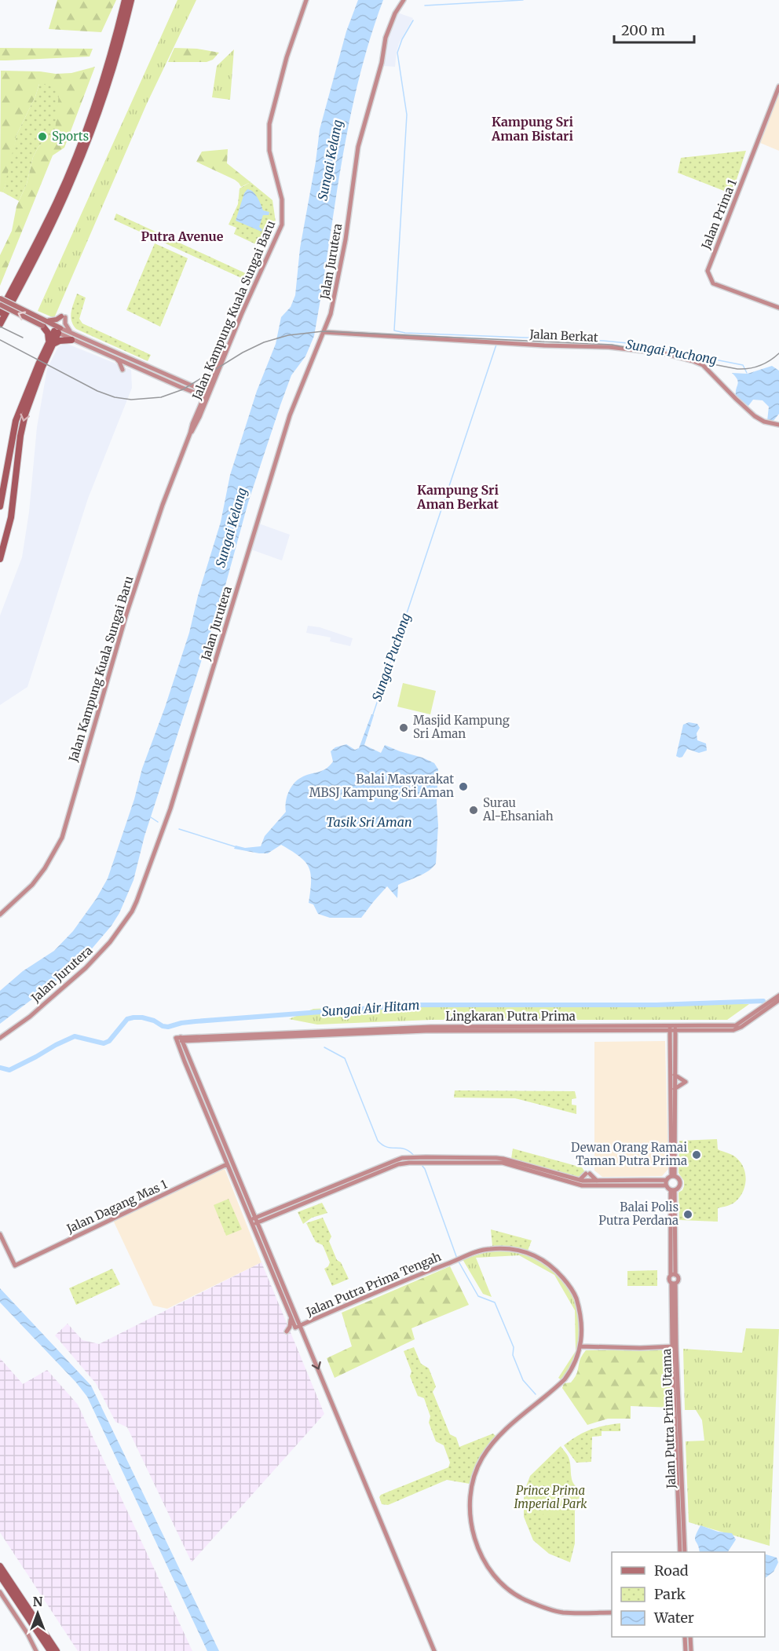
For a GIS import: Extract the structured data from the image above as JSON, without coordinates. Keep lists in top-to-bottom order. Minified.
{"streets":{"street":["Jalan Prima 1","Jalan Jurutera","Jalan Kampung Kuala Sungai Baru","Jalan Berkat","Lingkaran Putra Prima","Jalan Dagang Mas 1","Jalan Putra Prima Tengah","Jalan Putra Prima Utama"]},"crossings":[["Jalan Jurutera","Jalan Berkat"]],"districts":["Kampung Sri Aman Bistari","Putra Avenue","Kampung Sri Aman Berkat"],"water":["Sungai Kelang","Sungai Puchong","Tasik Sri Aman","Sungai Air Hitam"],"parks":["Prince Prima Imperial Park"],"places":["Sports","Masjid Kampung Sri Aman","Balai Masyarakat MBSJ Kampung Sri Aman","Surau Al-Ehsaniah","Dewan Orang Ramai Taman Putra Prima","Balai Polis Putra Perdana"],"legend":["Road","Park","Water"],"scale_bar":"200 m","north":"top"}
